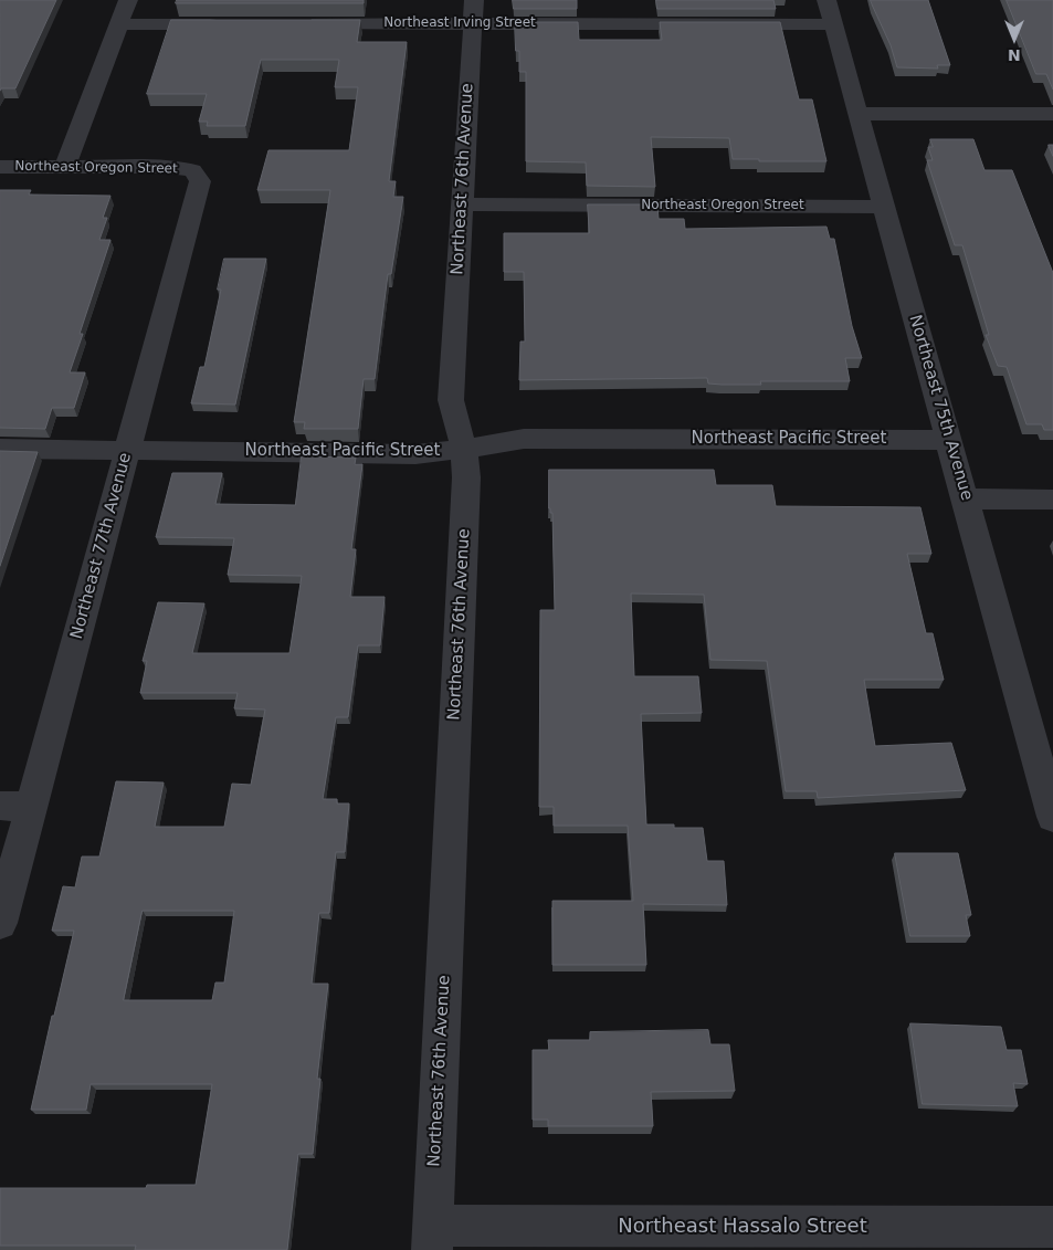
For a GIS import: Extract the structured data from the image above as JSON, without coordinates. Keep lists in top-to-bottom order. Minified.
{"streets":{"street":["Northeast Irving Street","Northeast Oregon Street","Northeast 76th Avenue","Northeast 75th Avenue","Northeast Pacific Street","Northeast 77th Avenue","Northeast Hassalo Street"]},"crossings":[["Northeast Irving Street","Northeast 76th Avenue"],["Northeast Irving Street","Northeast 75th Avenue"],["Northeast Oregon Street","Northeast 76th Avenue"],["Northeast Oregon Street","Northeast 75th Avenue"],["Northeast Oregon Street","Northeast 77th Avenue"],["Northeast 76th Avenue","Northeast Pacific Street"],["Northeast 76th Avenue","Northeast Hassalo Street"],["Northeast 75th Avenue","Northeast Pacific Street"],["Northeast Pacific Street","Northeast 77th Avenue"]],"north":"bottom"}
